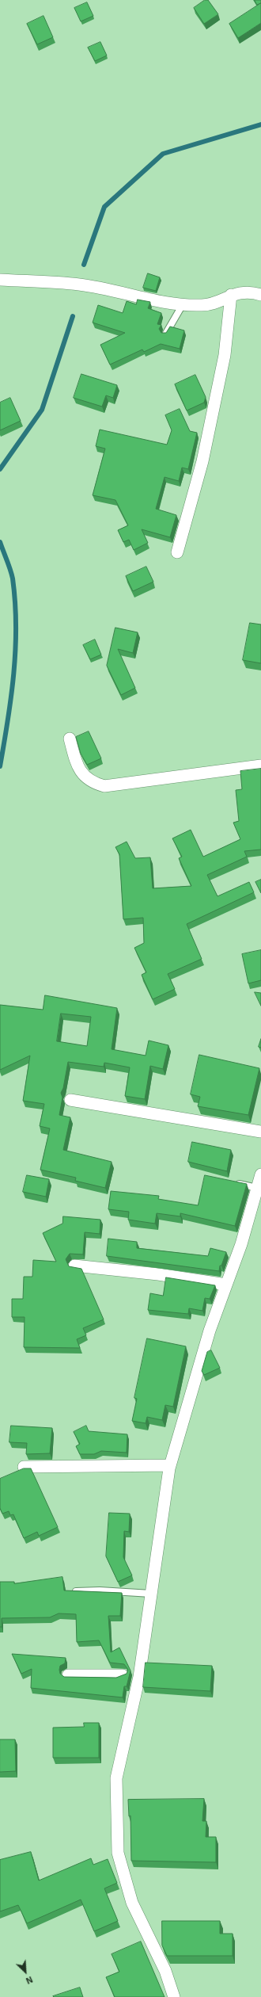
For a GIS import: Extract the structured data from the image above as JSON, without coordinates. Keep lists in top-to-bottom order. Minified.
{"north":"bottom right"}
